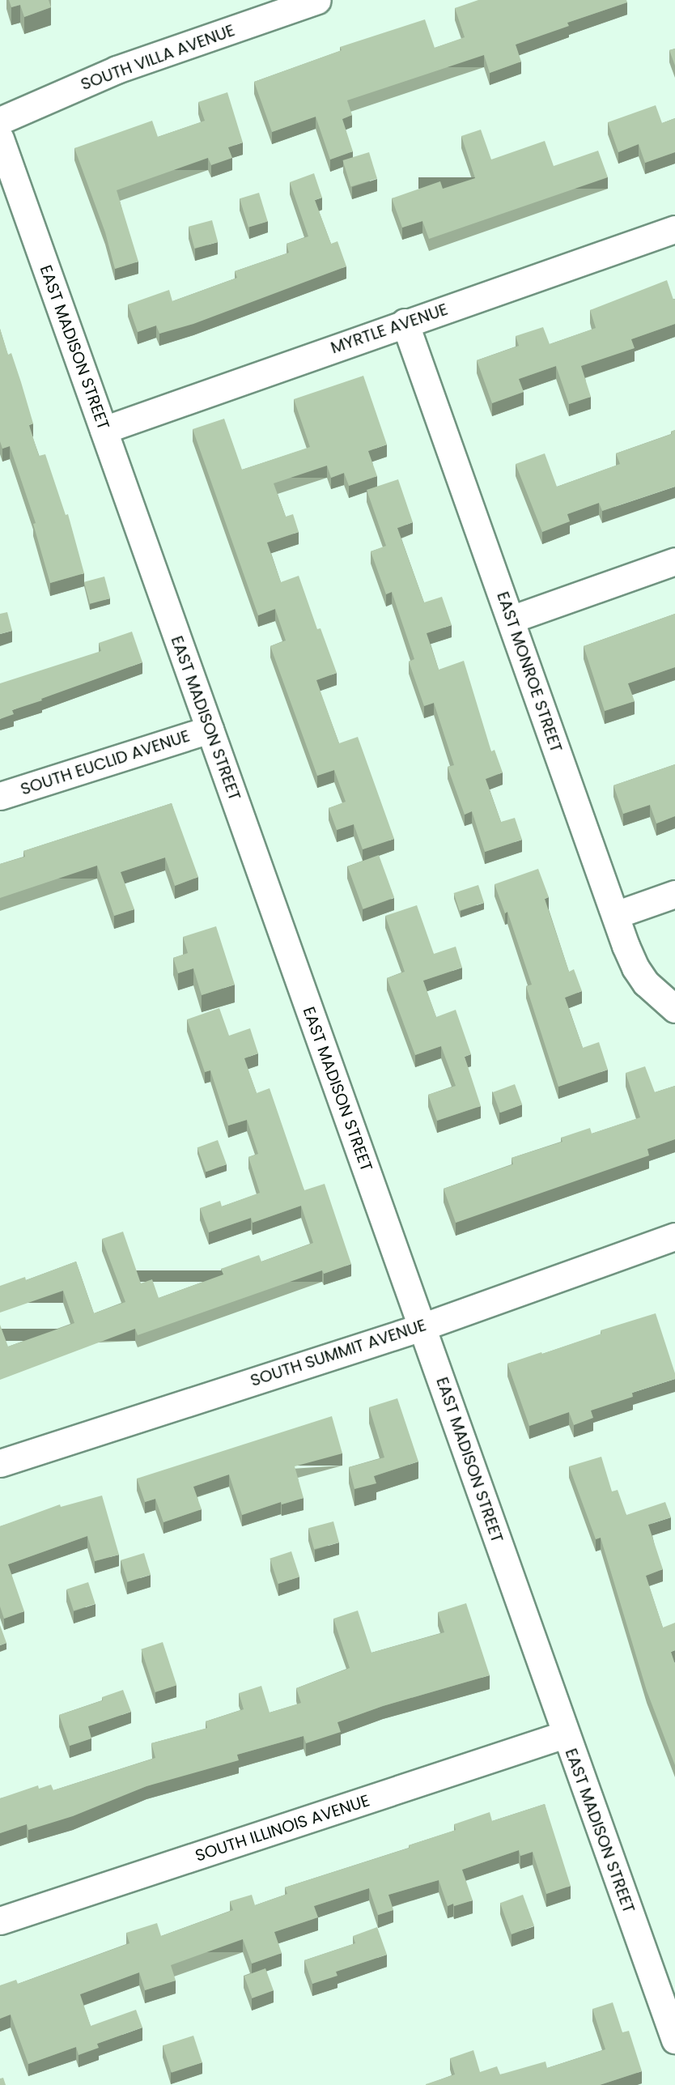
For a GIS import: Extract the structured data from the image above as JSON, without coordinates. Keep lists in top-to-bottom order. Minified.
{"streets":{"street":["SOUTH VILLA AVENUE","MYRTLE AVENUE","EAST MADISON STREET","EAST MONROE STREET","SOUTH EUCLID AVENUE","SOUTH SUMMIT AVENUE","SOUTH ILLINOIS AVENUE"]},"crossings":[["MYRTLE AVENUE","EAST MADISON STREET"],["MYRTLE AVENUE","EAST MONROE STREET"],["EAST MADISON STREET","SOUTH EUCLID AVENUE"],["EAST MADISON STREET","SOUTH SUMMIT AVENUE"],["EAST MADISON STREET","SOUTH ILLINOIS AVENUE"]]}
